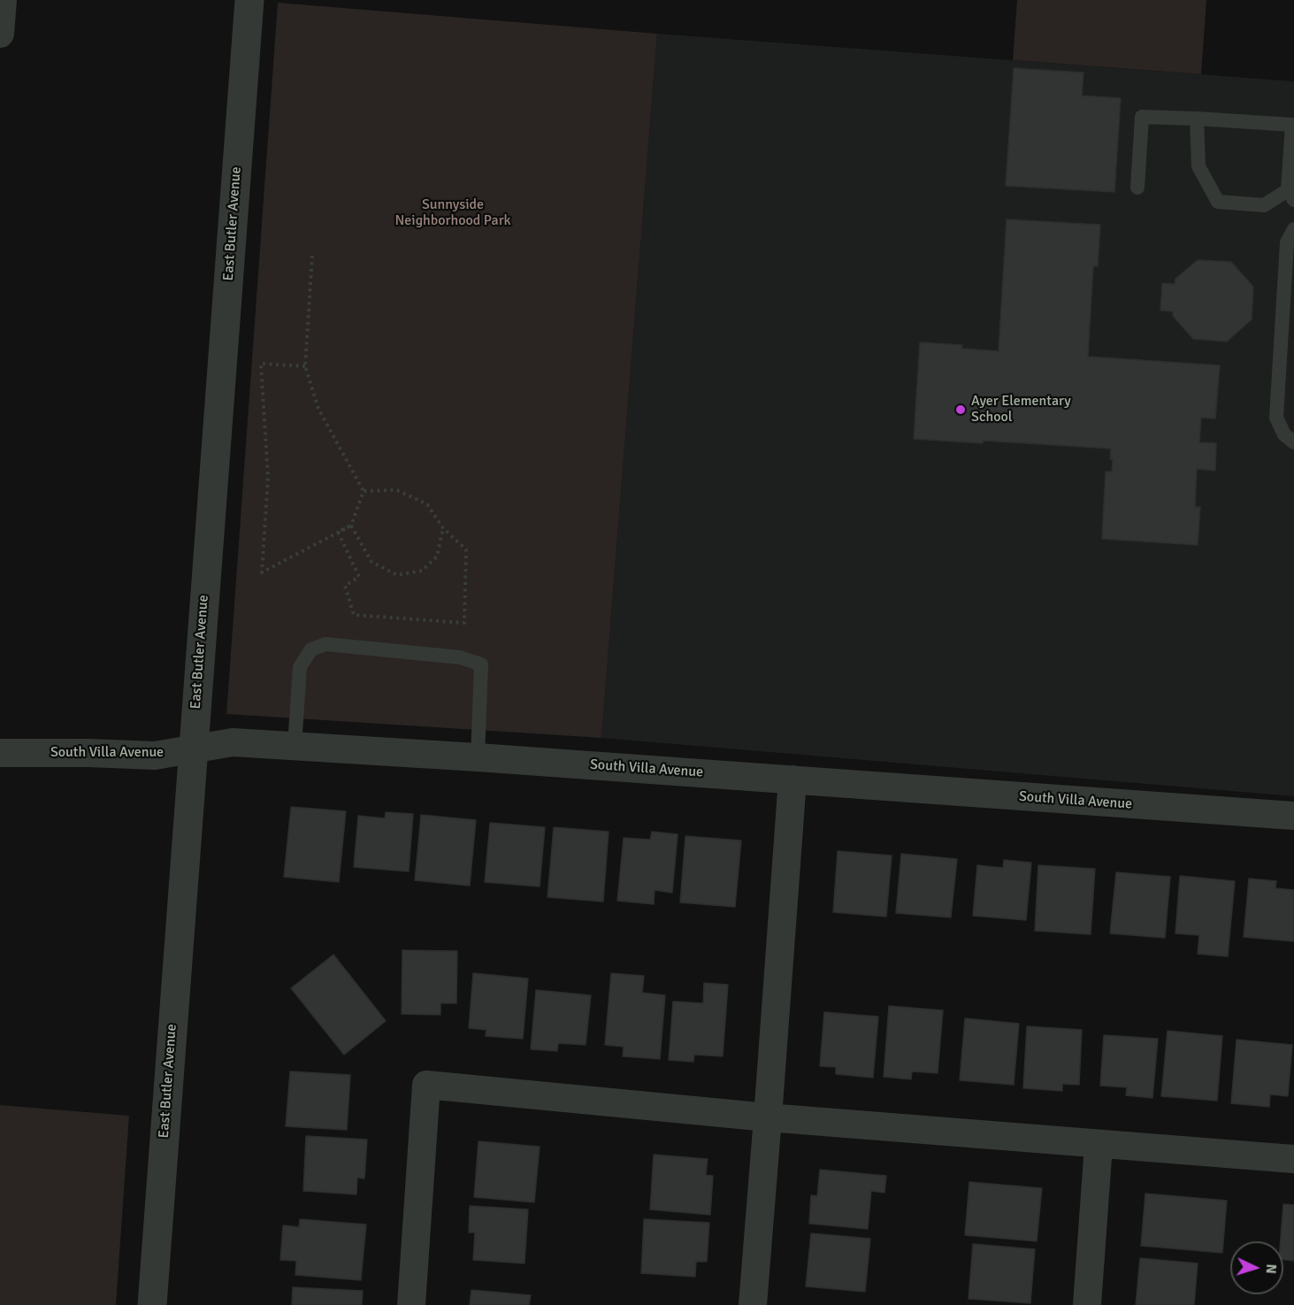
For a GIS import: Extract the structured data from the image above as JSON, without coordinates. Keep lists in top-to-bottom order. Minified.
{"streets":{"street":["East Butler Avenue","South Villa Avenue"]},"crossings":[["East Butler Avenue","South Villa Avenue"]],"parks":["Sunnyside Neighborhood Park"],"places":["Ayer Elementary School"],"north":"right"}
